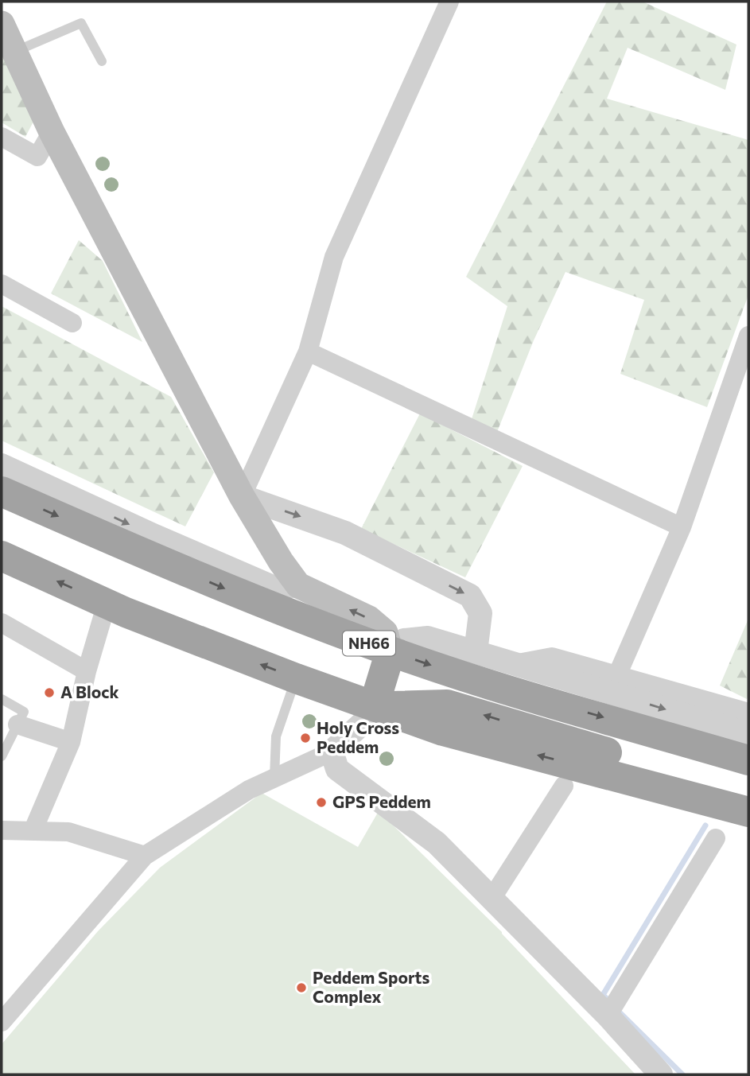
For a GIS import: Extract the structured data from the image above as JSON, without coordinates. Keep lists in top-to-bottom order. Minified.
{"streets":{"highway":["NH66"]},"places":["A Block","Holy Cross Peddem","GPS Peddem","Peddem Sports Complex"]}
